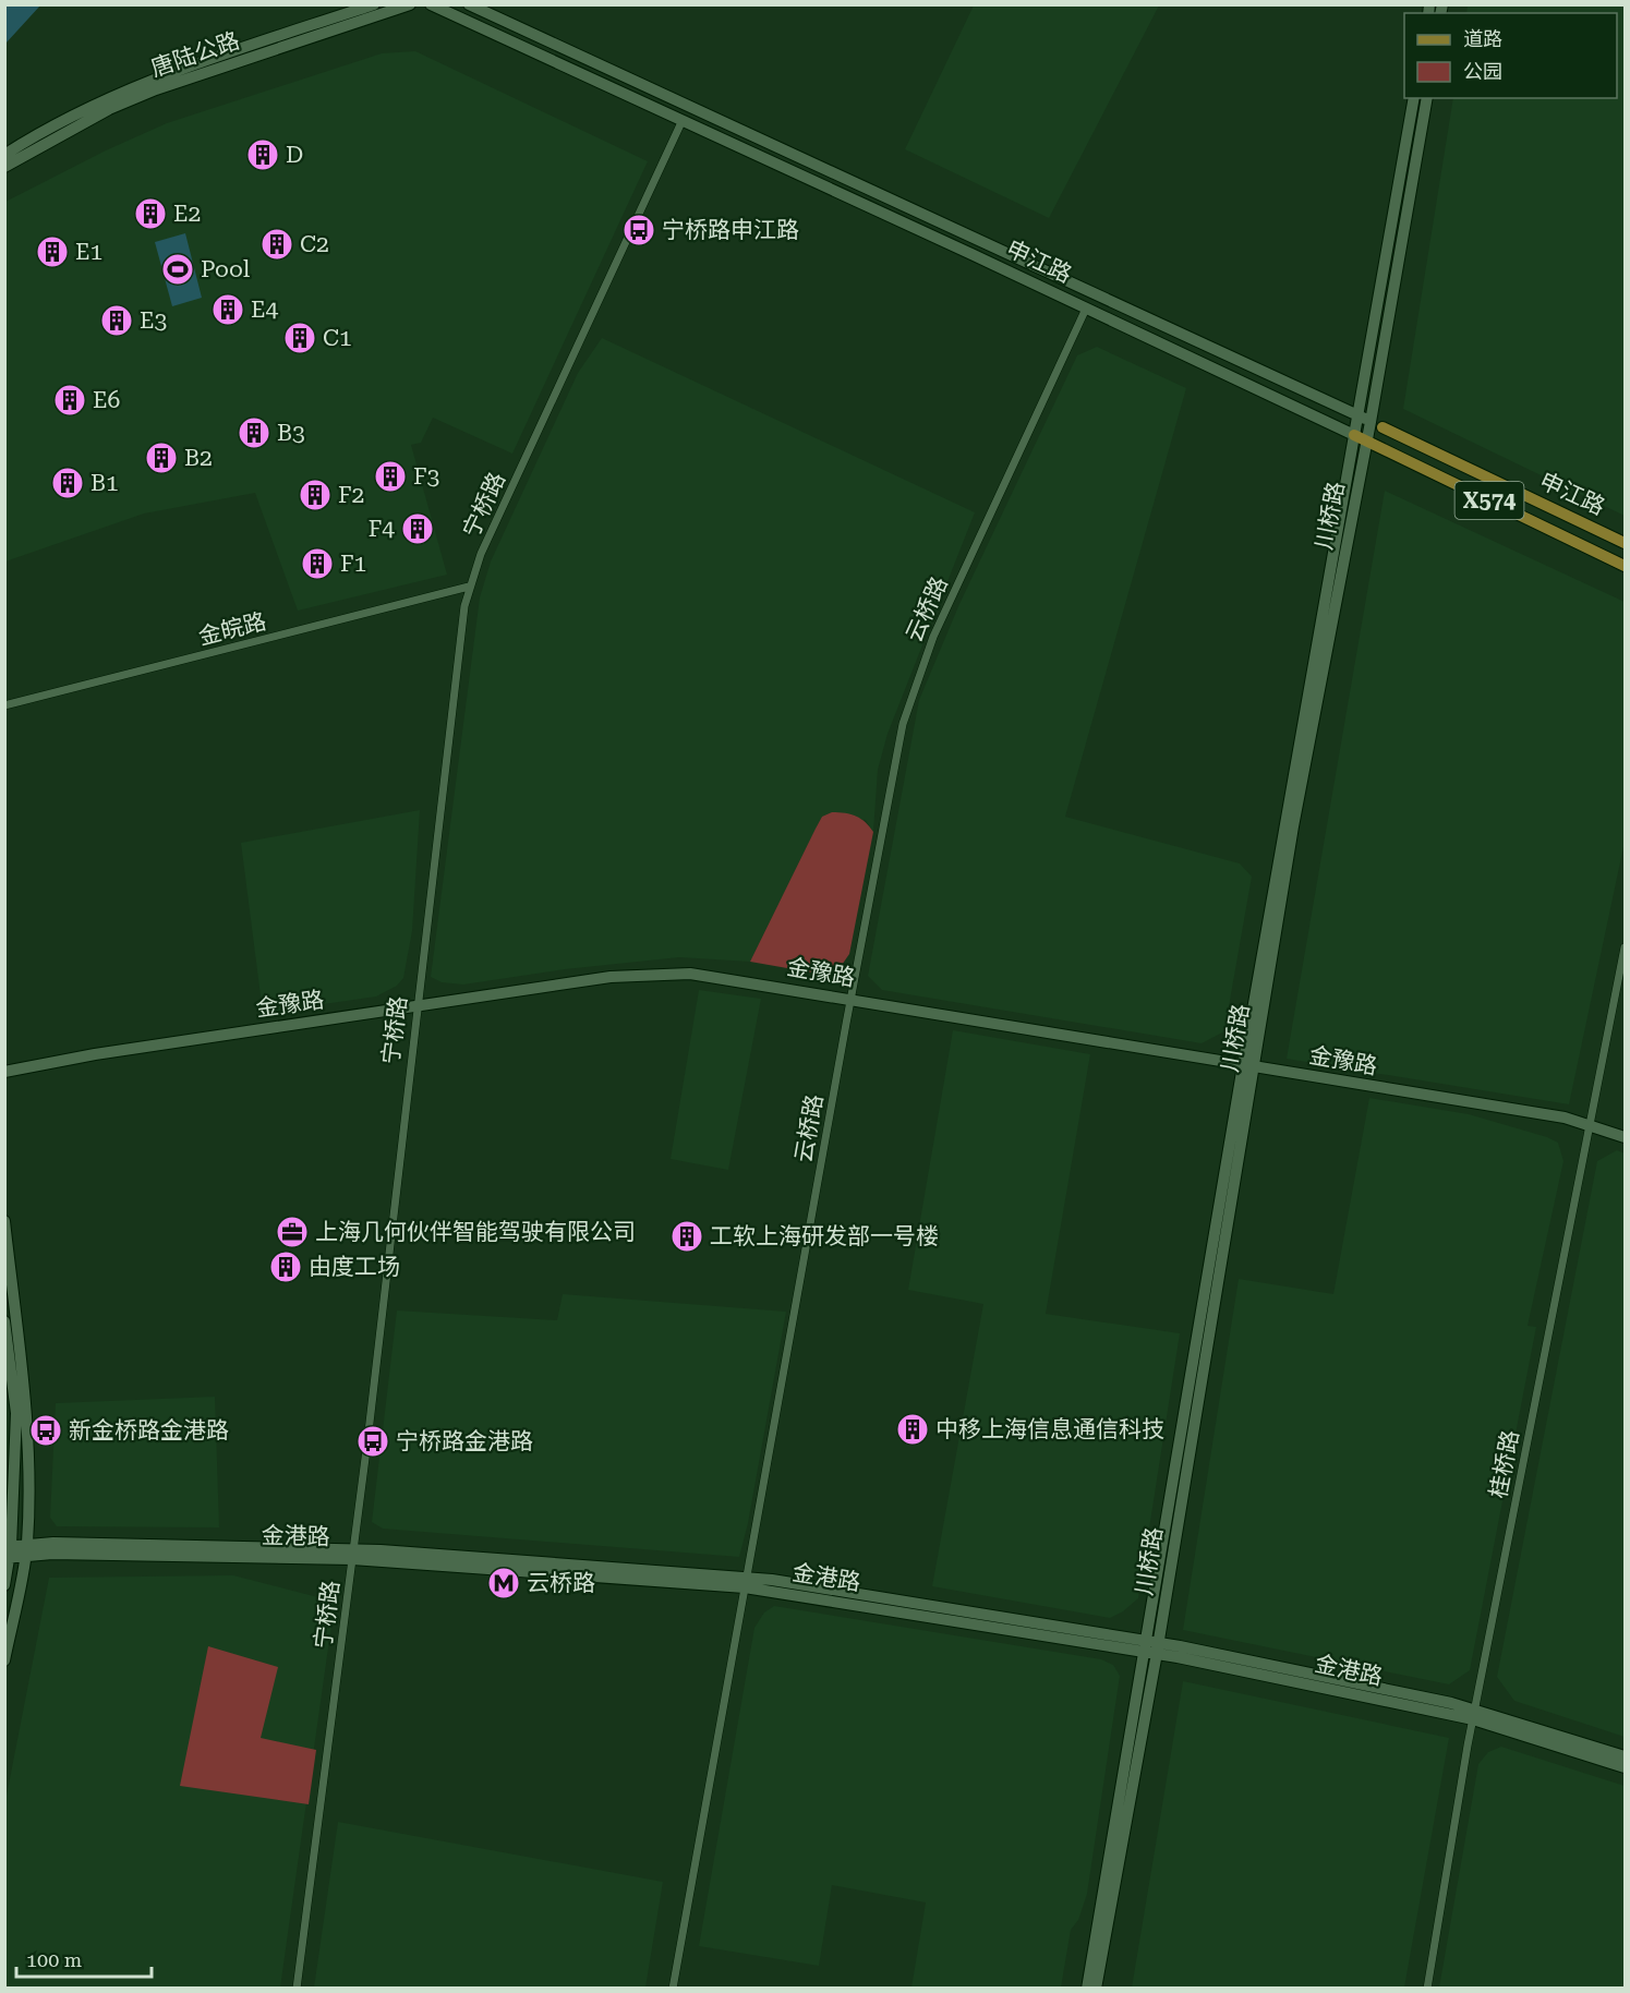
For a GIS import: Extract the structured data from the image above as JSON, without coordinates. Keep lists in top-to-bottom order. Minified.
{"streets":{"main road":["申江路","X574"],"street":["唐陆公路","宁桥路","川桥路","云桥路","金皖路","金豫路","桂桥路","金港路"]},"crossings":[["申江路","宁桥路"],["申江路","川桥路"],["申江路","云桥路"],["宁桥路","金皖路"],["宁桥路","金豫路"],["宁桥路","金港路"],["川桥路","金豫路"],["川桥路","金港路"],["云桥路","金豫路"],["云桥路","金港路"],["金豫路","桂桥路"],["桂桥路","金港路"]],"places":{"building":["D","E2","C2","E1","E4","E3","C1","E6","B3","B2","F3","B1","F2","F4","F1","工软上海研发部一号楼","由度工场","中移上海信息通信科技"],"bus stop":["宁桥路申江路","新金桥路金港路","宁桥路金港路"],"sports":["Pool"],"office":["上海几何伙伴智能驾驶有限公司"],"metro station":["云桥路"]},"legend":["道路","公园"],"scale_bar":"100 m"}
